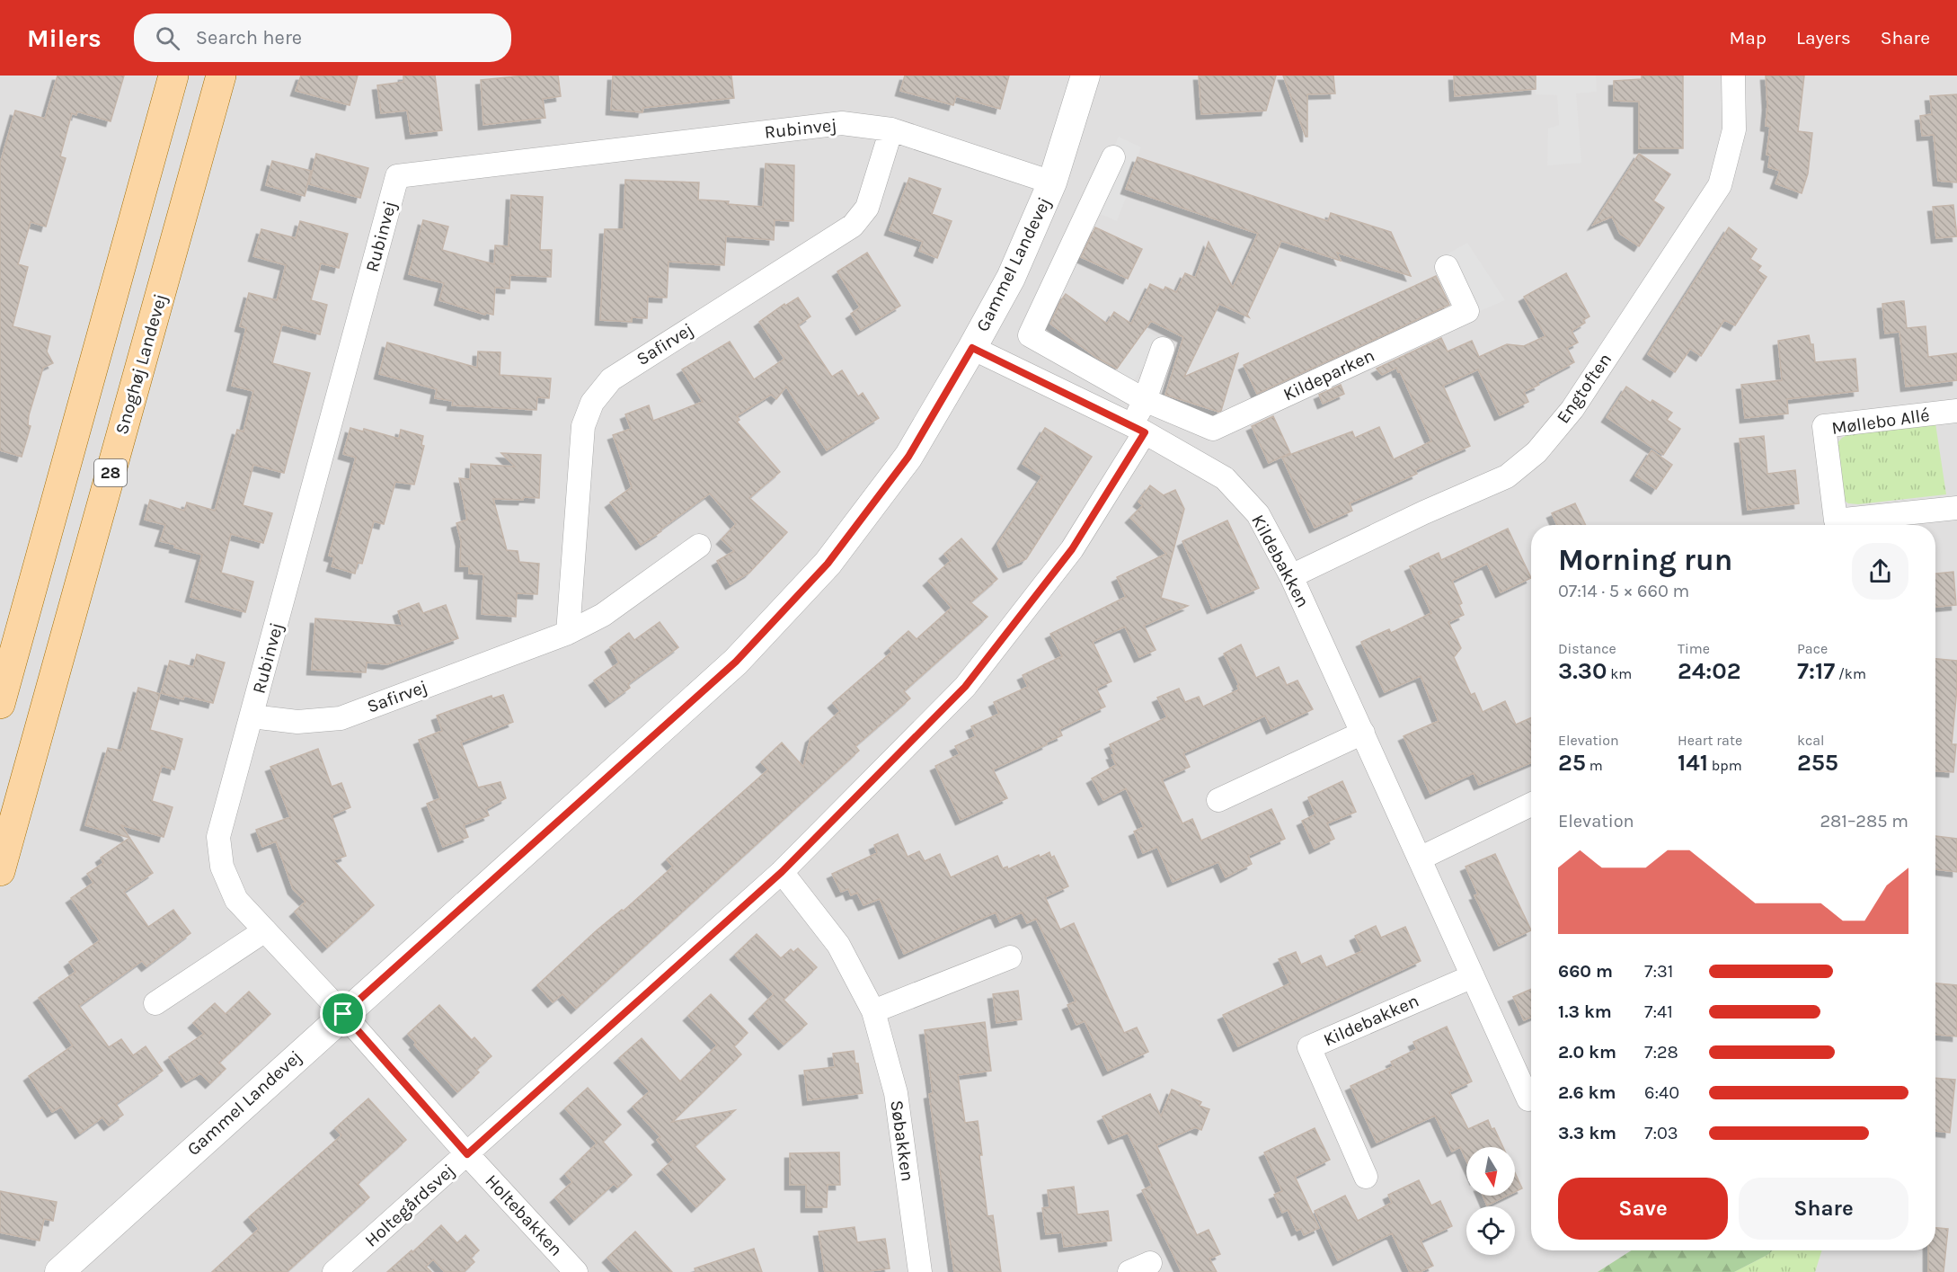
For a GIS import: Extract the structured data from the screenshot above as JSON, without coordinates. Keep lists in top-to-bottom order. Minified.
{"streets":{"main road":["Snoghøj Landevej","28"],"street":["Rubinvej","Gammel Landevej","Safirvej","Kildeparken","Engtoften","Møllebo Allé","Kildebakken","Søbakken","Holtegårdsvej","Holtebakken"]},"crossings":[["Rubinvej","Gammel Landevej"],["Rubinvej","Safirvej"],["Rubinvej","Holtebakken"],["Gammel Landevej","Kildebakken"],["Gammel Landevej","Holtebakken"],["Engtoften","Kildebakken"],["Kildebakken","Holtegårdsvej"],["Søbakken","Holtegårdsvej"],["Holtegårdsvej","Holtebakken"]],"north":"bottom","page":{"header":"Milers","search":"Search here","nav":["Map","Layers","Share"],"heading":["Morning run","07:14 · 5 × 660 m"],"stats":[["Distance","3.30 km"],["Time","24:02"],["Pace","7:17 /km"],["Elevation","25 m"],["Heart rate","141 bpm"],["kcal","255"]],"chart":["Elevation","281–285 m"],"list":[{"name":"660 m","note":"7:31"},{"name":"1.3 km","note":"7:41"},{"name":"2.0 km","note":"7:28"},{"name":"2.6 km","note":"6:40"},{"name":"3.3 km","note":"7:03"}],"buttons":["Save","Share"]}}
